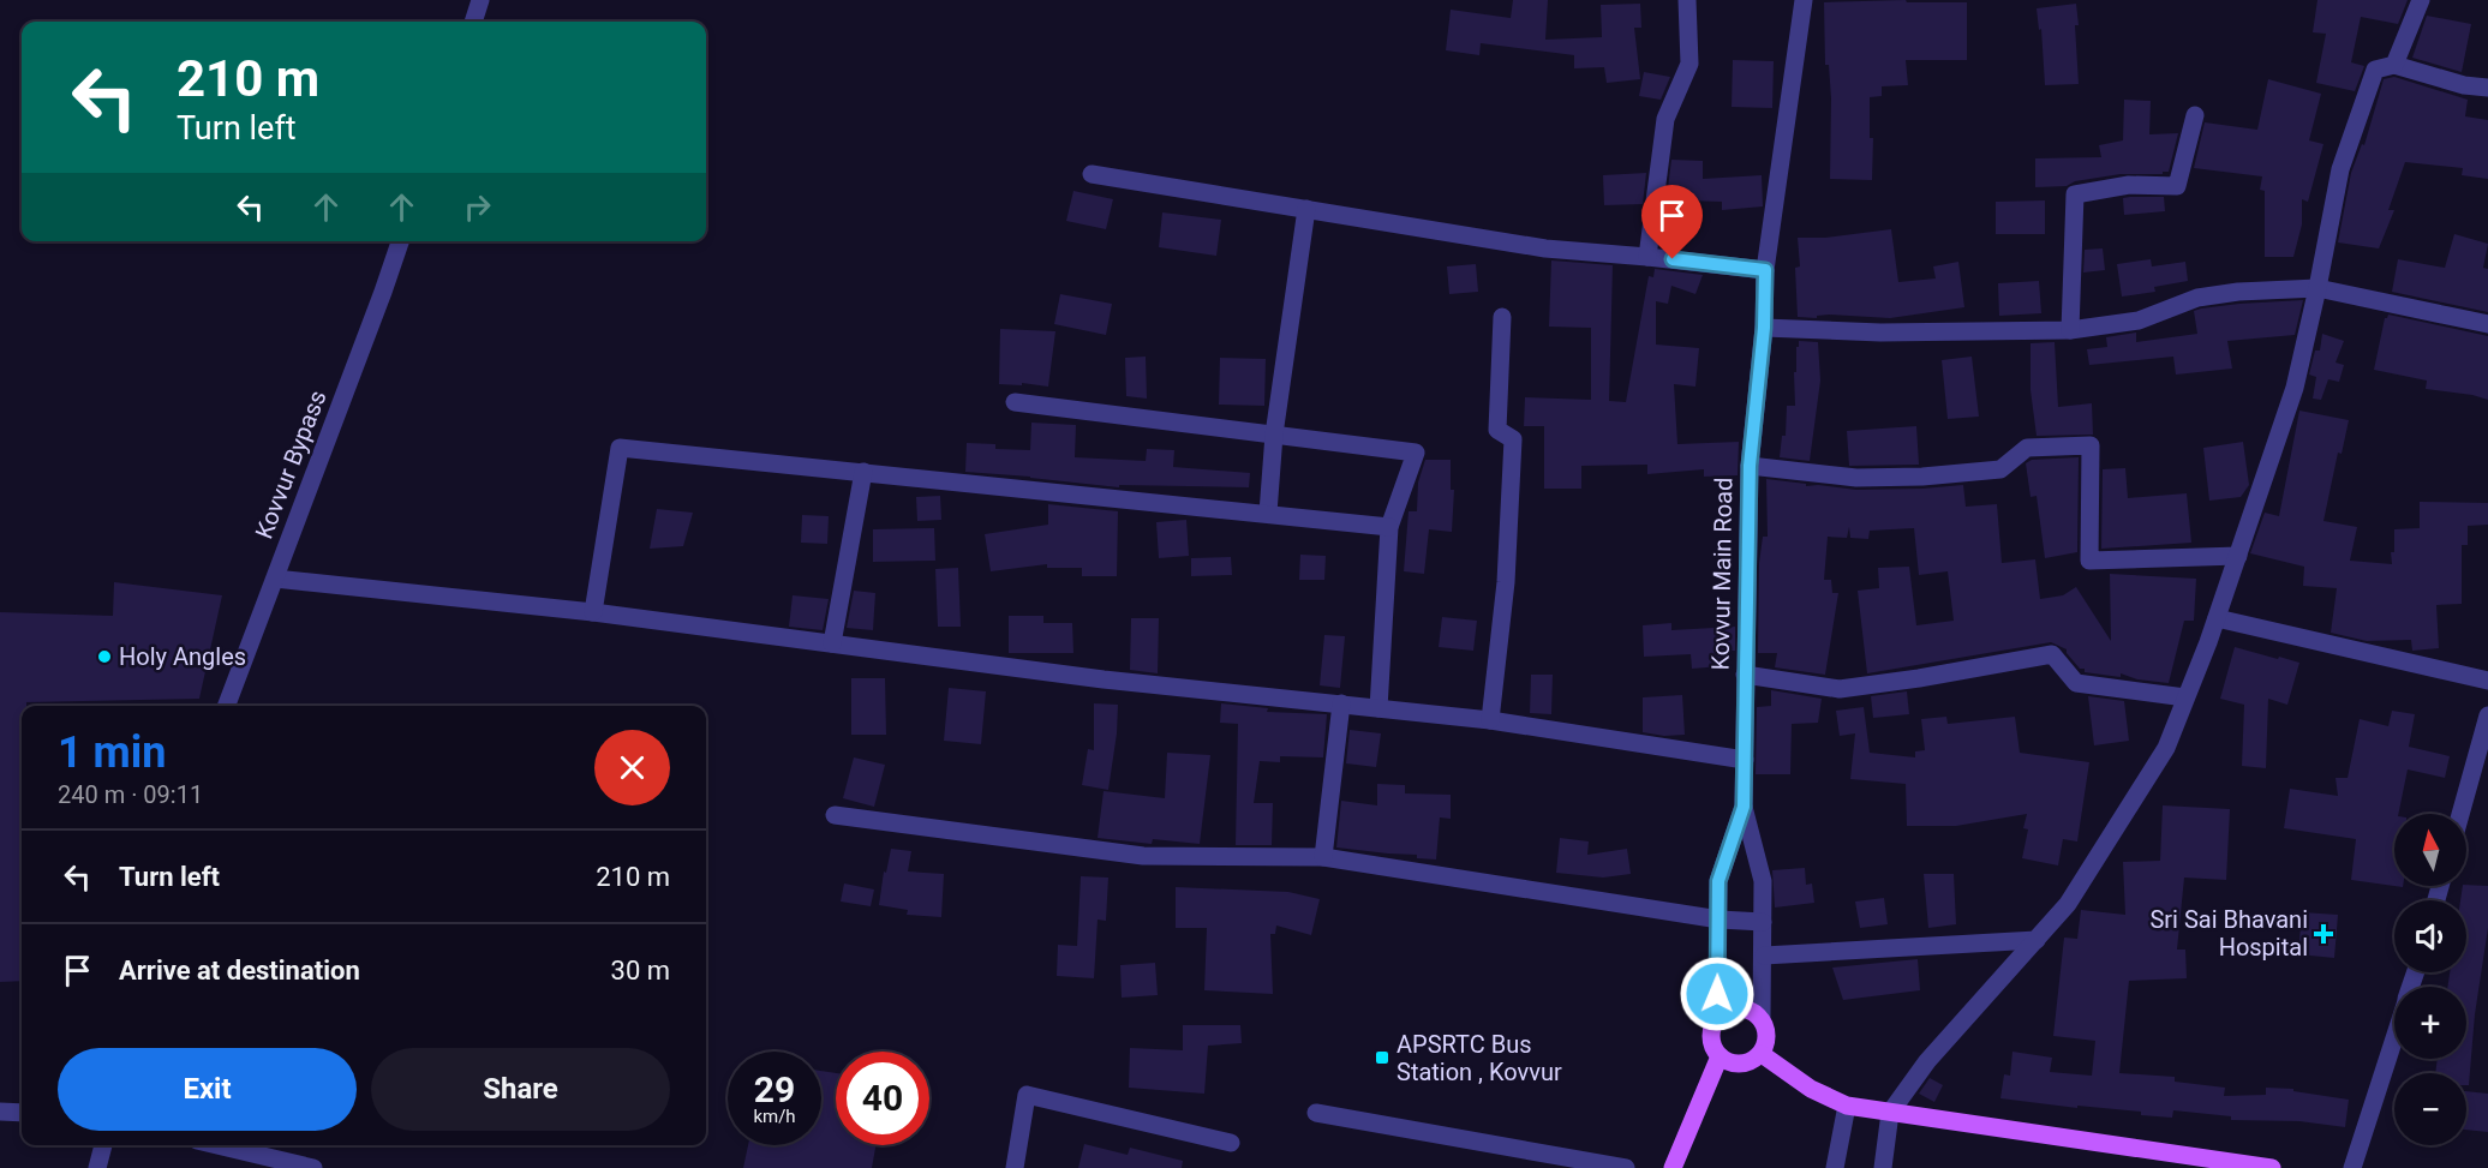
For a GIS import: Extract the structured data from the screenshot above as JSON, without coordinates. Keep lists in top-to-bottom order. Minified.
{"streets":{"street":["Kovvur Bypass","Kovvur Main Road"]},"places":{"other":["Holy Angles"],"health":["Sri Sai Bhavani Hospital"],"transit":["APSRTC Bus Station , Kovvur"]},"north":"top","page":{"turn":["210 m","Turn left"],"heading":["1 min","240 m · 09:11"],"map_buttons":["+","−"],"list":[{"name":"Turn left","value":"210 m"},{"name":"Arrive at destination","value":"30 m"}],"buttons":["Exit","Share"],"speed":"29 km/h","limit":"40"}}
